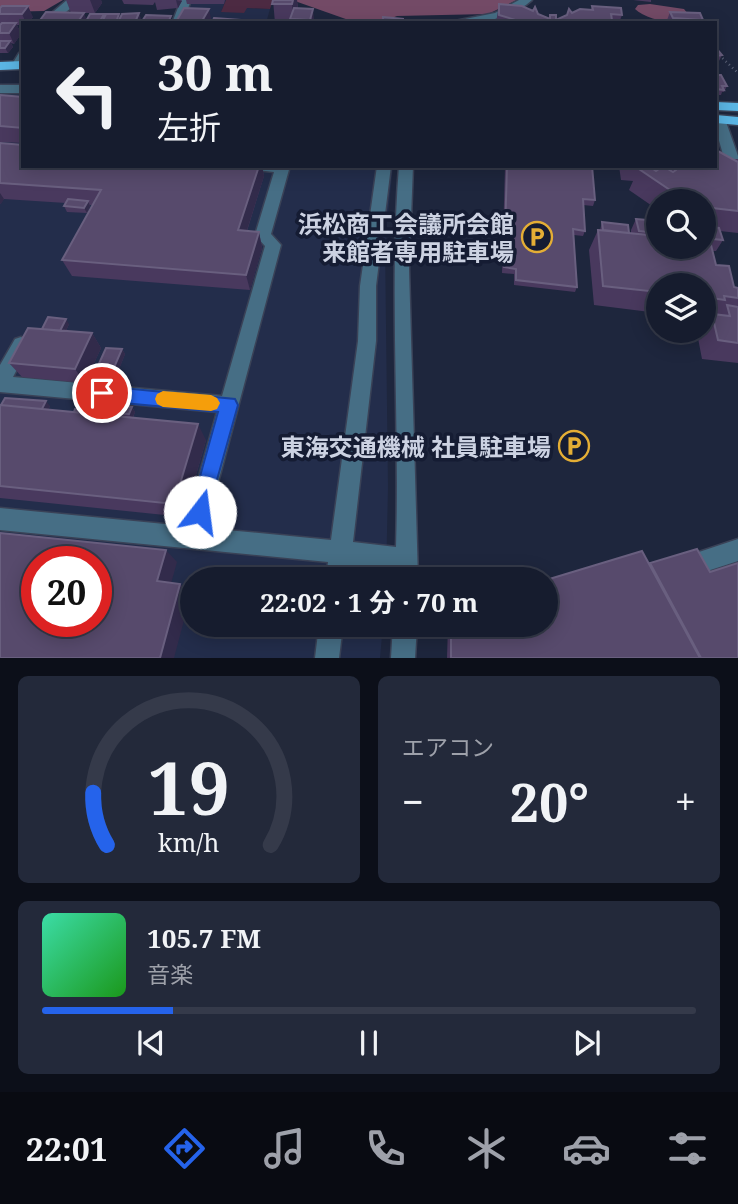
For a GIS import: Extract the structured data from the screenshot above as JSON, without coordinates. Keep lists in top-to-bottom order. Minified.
{"places":{"parking":["浜松商工会議所会館 来館者専用駐車場","東海交通機械 社員駐車場"]},"page":{"turn":["30 m","左折"],"limit":"20","trip":"22:02 · 1 分 · 70 m","tile":"エアコン","heat":["−","20°","+"],"song":["105.7 FM","音楽"],"tabs":"22:01","gauge":["19","km/h"]}}
